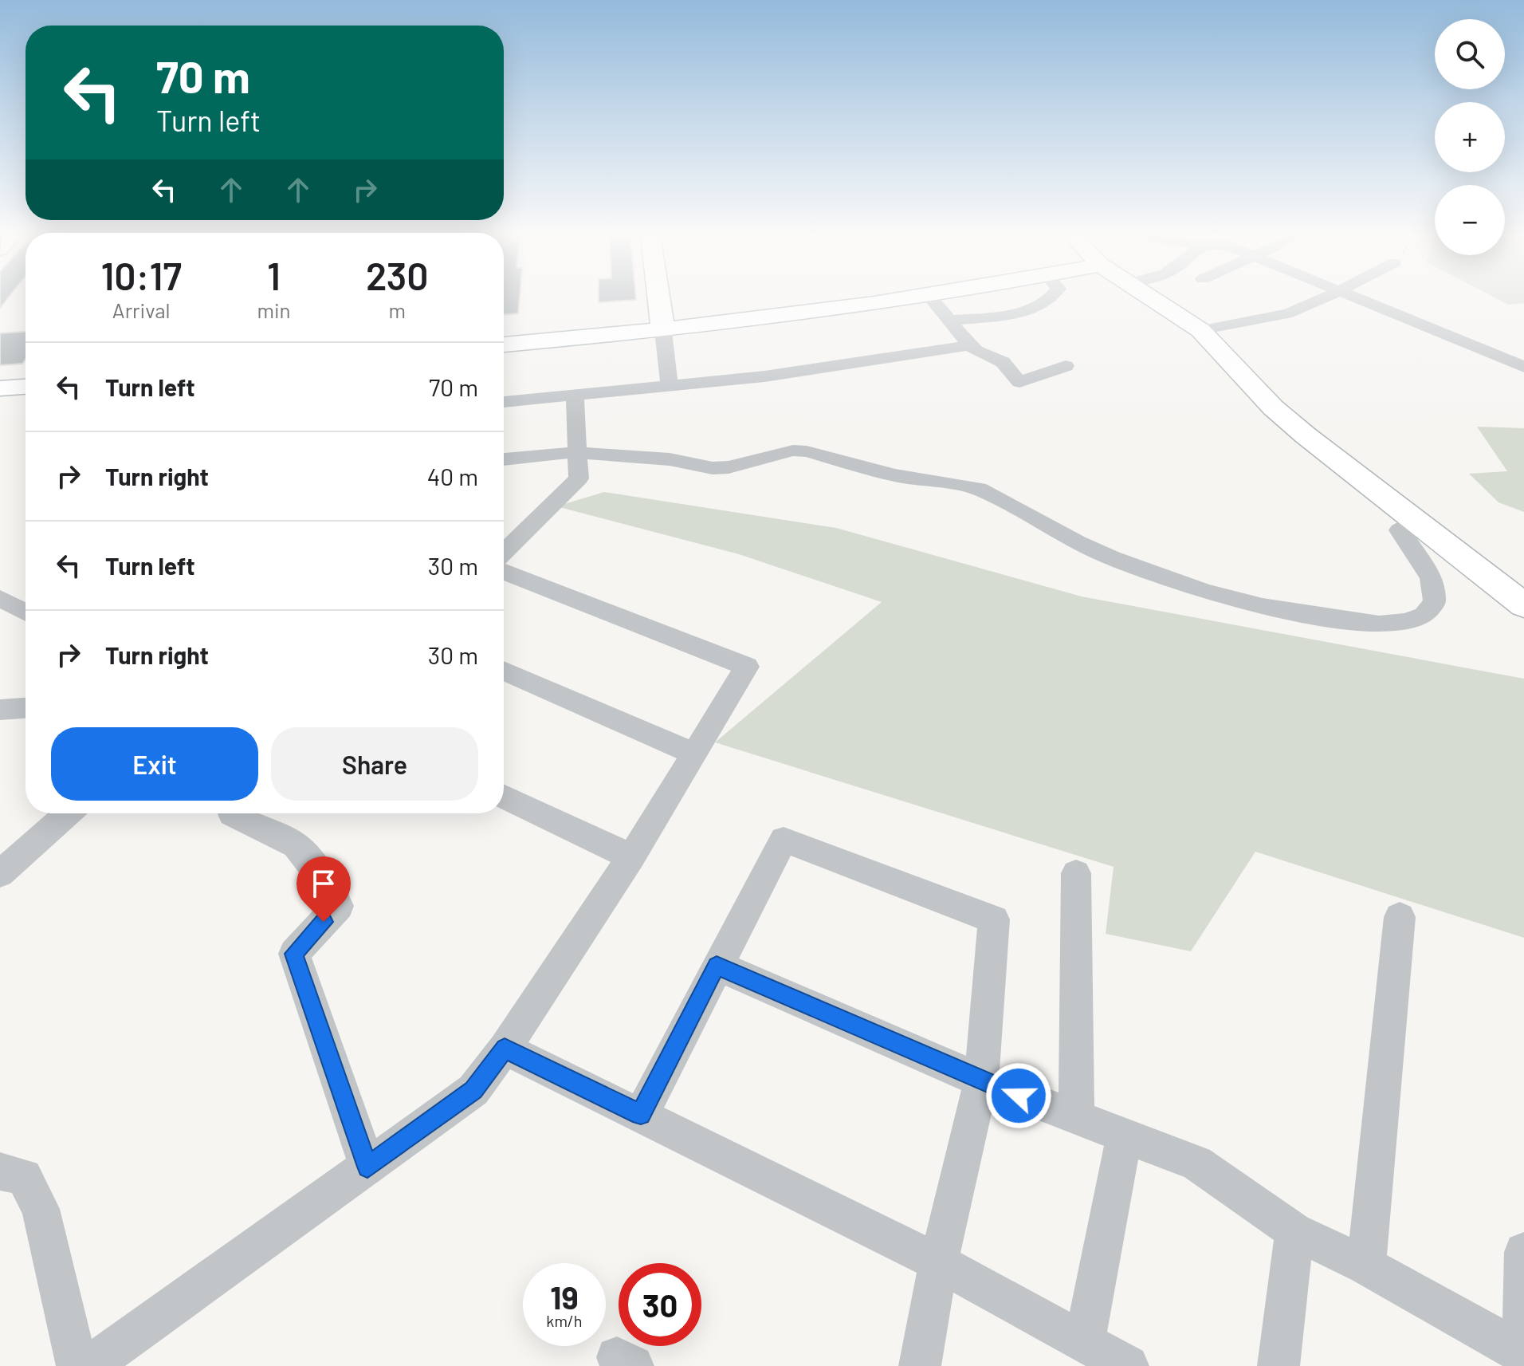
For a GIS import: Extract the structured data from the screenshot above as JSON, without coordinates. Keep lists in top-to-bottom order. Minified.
{"page":{"map_buttons":["+","−"],"turn":["70 m","Turn left"],"eta":["10:17","Arrival","1","min","230","m"],"list":[{"name":"Turn left","value":"70 m"},{"name":"Turn right","value":"40 m"},{"name":"Turn left","value":"30 m"},{"name":"Turn right","value":"30 m"}],"buttons":["Exit","Share"],"speed":"19 km/h","limit":"30"}}
